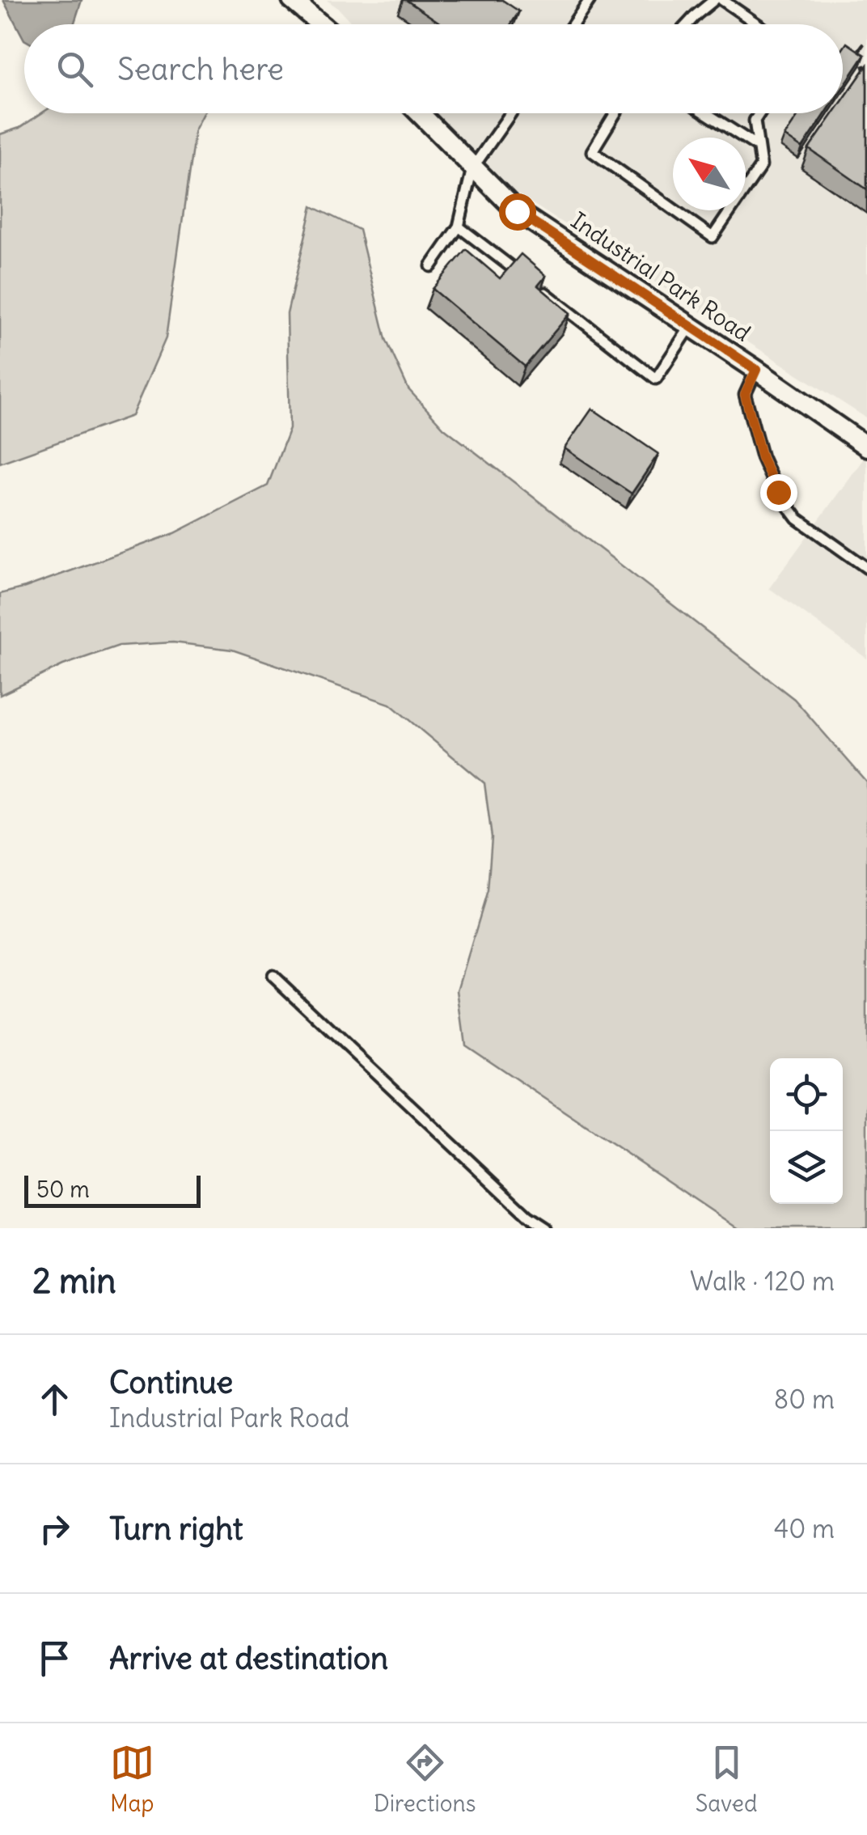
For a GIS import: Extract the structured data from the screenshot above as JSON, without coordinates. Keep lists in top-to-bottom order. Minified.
{"streets":{"street":["Industrial Park Road"]},"scale_bar":"50 m","north":"top left","page":{"search":"Search here","scale":"50 m","heading":["2 min","Walk · 120 m"],"list":[["Continue","Industrial Park Road","80 m"],["Turn right","40 m"],"Arrive at destination"],"nav":["Map","Directions","Saved"]}}
